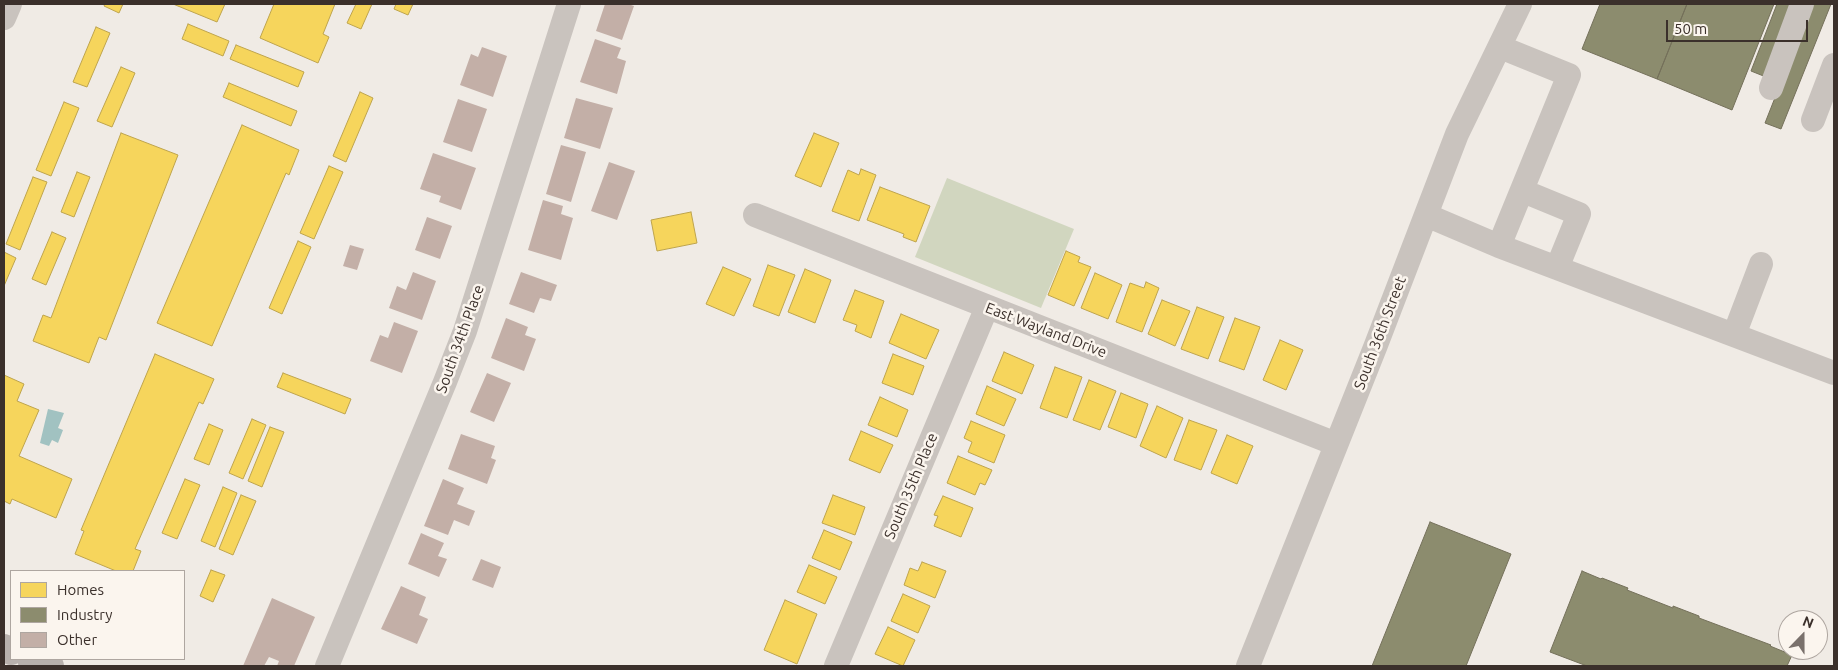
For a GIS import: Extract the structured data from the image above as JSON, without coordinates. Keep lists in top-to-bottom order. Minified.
{"streets":{"street":["East Wayland Drive","South 36th Street","South 34th Place","South 35th Place"]},"crossings":[["East Wayland Drive","South 36th Street"],["East Wayland Drive","South 35th Place"]],"legend":["Homes","Industry","Other"],"scale_bar":"50 m","north":"top"}
